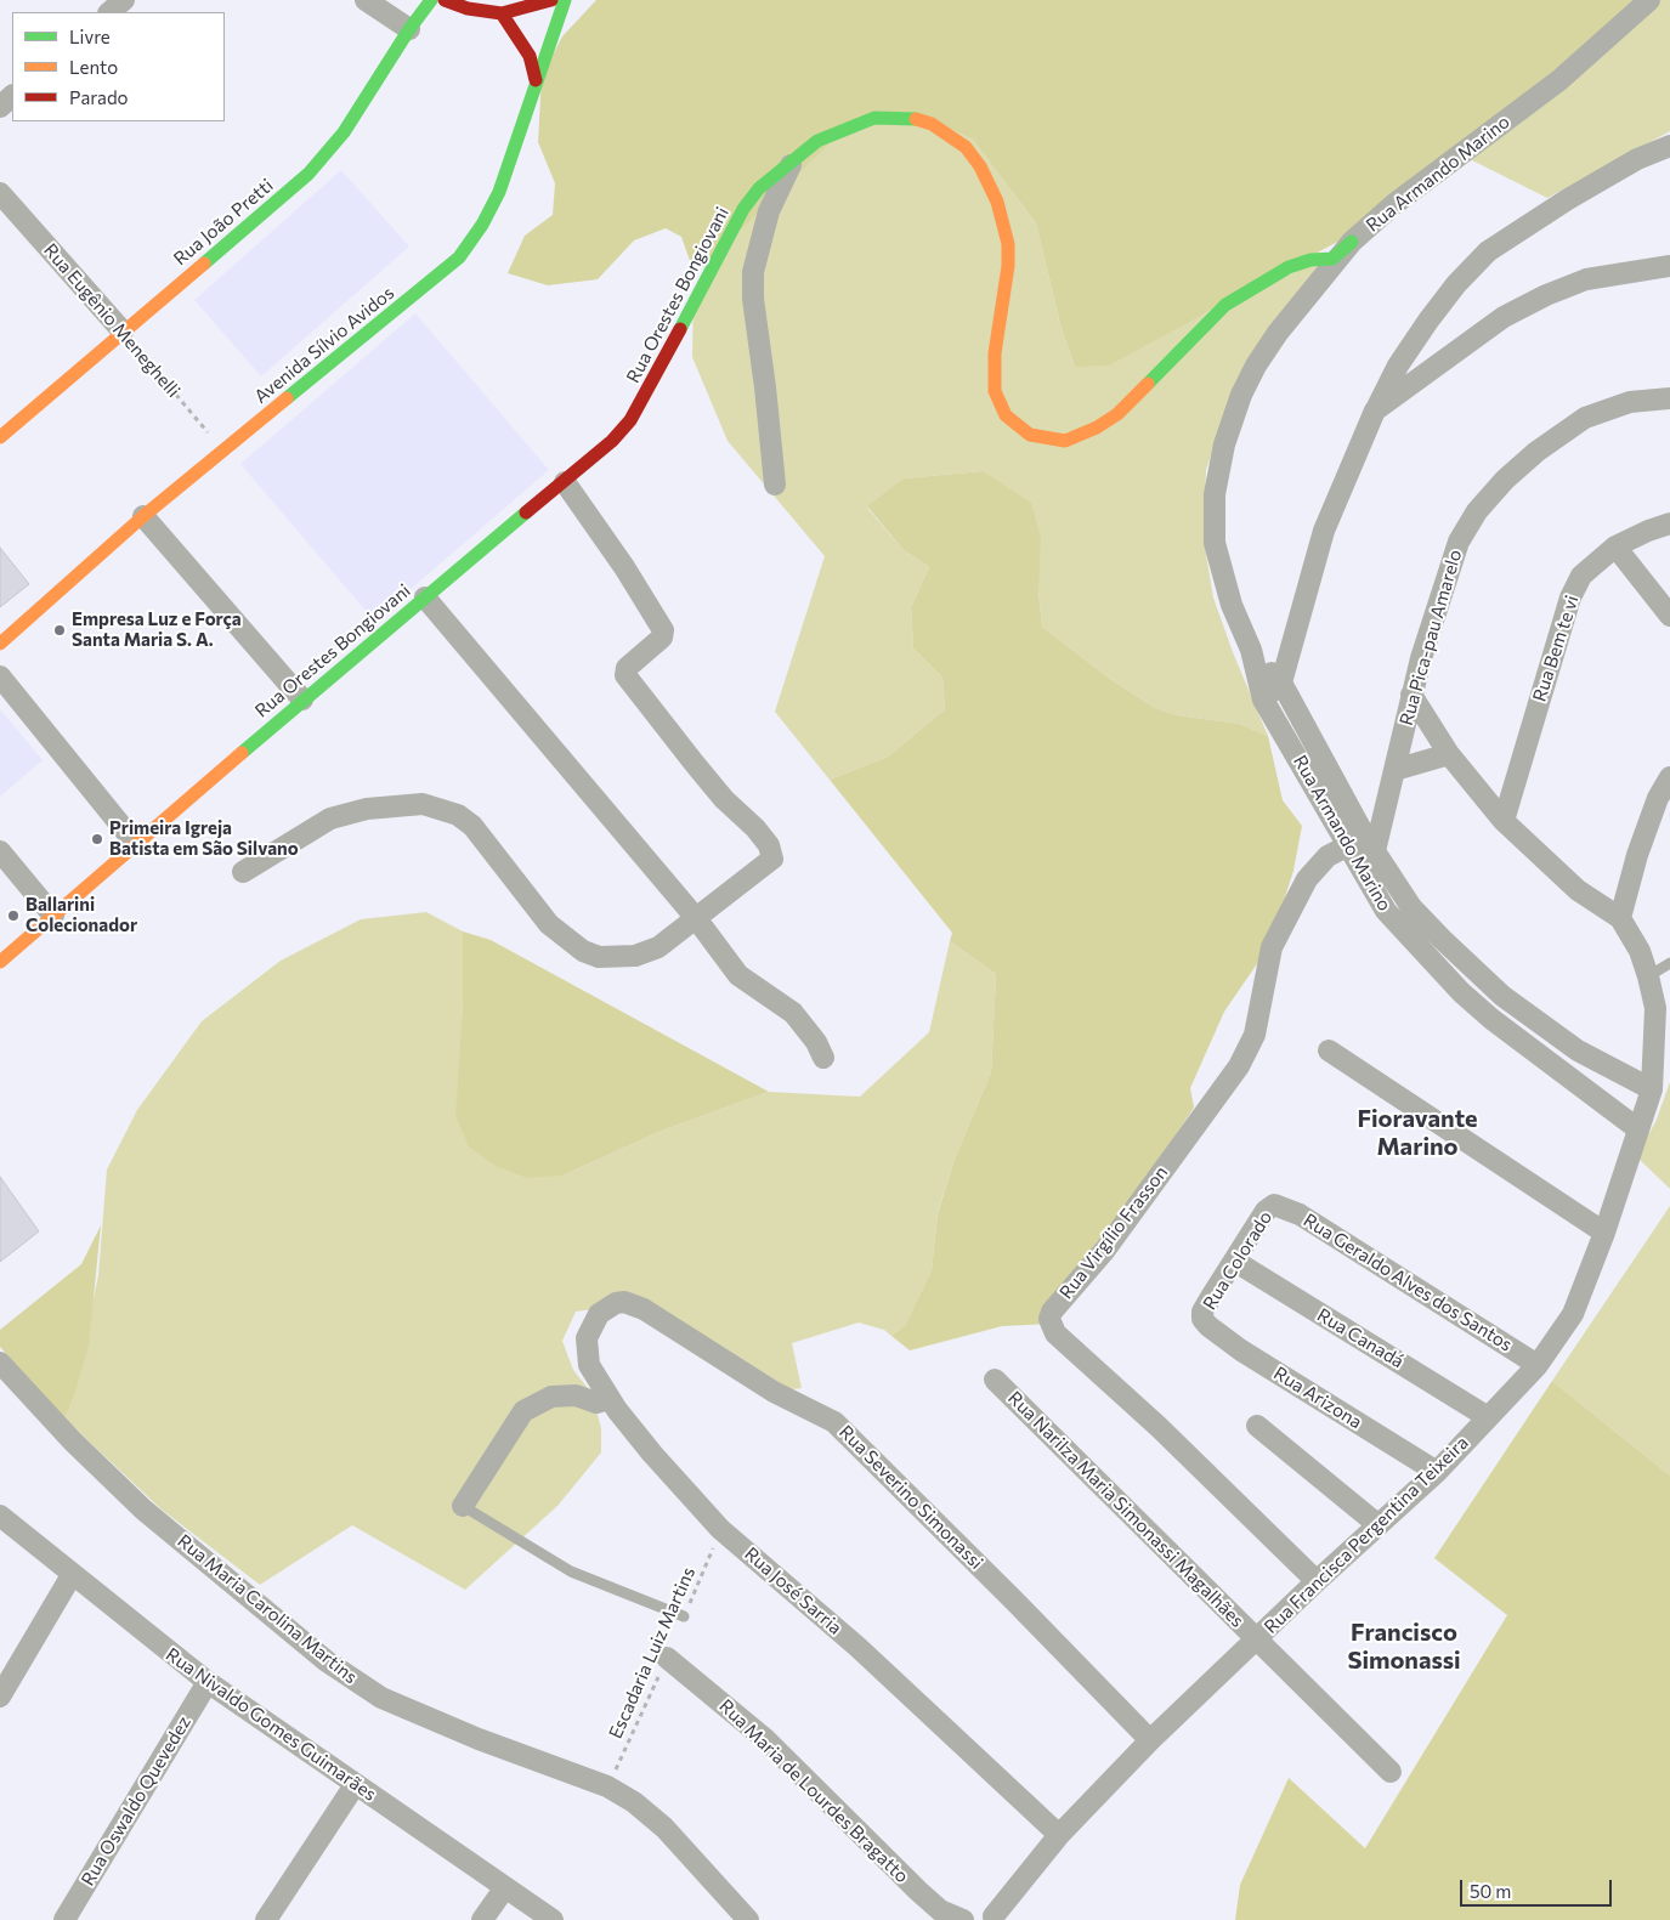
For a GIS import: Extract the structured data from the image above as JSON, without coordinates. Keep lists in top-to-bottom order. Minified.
{"streets":{"street":["Rua Armando Marino","Rua João Pretti","Rua Orestes Bongiovani","Rua Eugênio Meneghelli","Avenida Sílvio Avidos","Rua Pica-pau Amarelo","Rua Bem te vi","Rua Virgílio Frasson","Rua Colorado","Rua Geraldo Alves dos Santos","Rua Canadá","Rua Arizona","Rua Severino Simonassi","Rua Narilza Maria Simonassi Magalhães","Rua Francisca Pergentina Teixeira","Rua José Sarria","Rua Maria Carolina Martins","Rua Nivaldo Gomes Guimarães","Rua Maria de Lourdes Bragatto","Rua Oswaldo Quevedez"],"path":["Escadaria Luiz Martins"]},"crossings":[["Rua Armando Marino","Rua Orestes Bongiovani"],["Rua Armando Marino","Rua Pica-pau Amarelo"],["Rua Armando Marino","Rua Virgílio Frasson"],["Rua Armando Marino","Rua Francisca Pergentina Teixeira"],["Rua João Pretti","Rua Eugênio Meneghelli"],["Rua Eugênio Meneghelli","Avenida Sílvio Avidos"],["Rua Pica-pau Amarelo","Rua Virgílio Frasson"],["Rua Virgílio Frasson","Rua Francisca Pergentina Teixeira"],["Rua Colorado","Rua Geraldo Alves dos Santos"],["Rua Colorado","Rua Canadá"],["Rua Colorado","Rua Arizona"],["Rua Geraldo Alves dos Santos","Rua Francisca Pergentina Teixeira"],["Rua Canadá","Rua Francisca Pergentina Teixeira"],["Rua Arizona","Rua Francisca Pergentina Teixeira"],["Rua Severino Simonassi","Rua Francisca Pergentina Teixeira"],["Rua Severino Simonassi","Rua José Sarria"],["Rua Narilza Maria Simonassi Magalhães","Rua Francisca Pergentina Teixeira"],["Rua Francisca Pergentina Teixeira","Rua José Sarria"],["Rua José Sarria","Escadaria Luiz Martins"],["Rua Maria Carolina Martins","Escadaria Luiz Martins"],["Escadaria Luiz Martins","Rua Maria de Lourdes Bragatto"],["Rua Nivaldo Gomes Guimarães","Rua Oswaldo Quevedez"]],"districts":["Fioravante Marino","Francisco Simonassi"],"places":["Empresa Luz e Força Santa Maria S. A.","Primeira Igreja Batista em São Silvano","Ballarini Colecionador"],"legend":["Livre","Lento","Parado"],"scale_bar":"50 m"}
